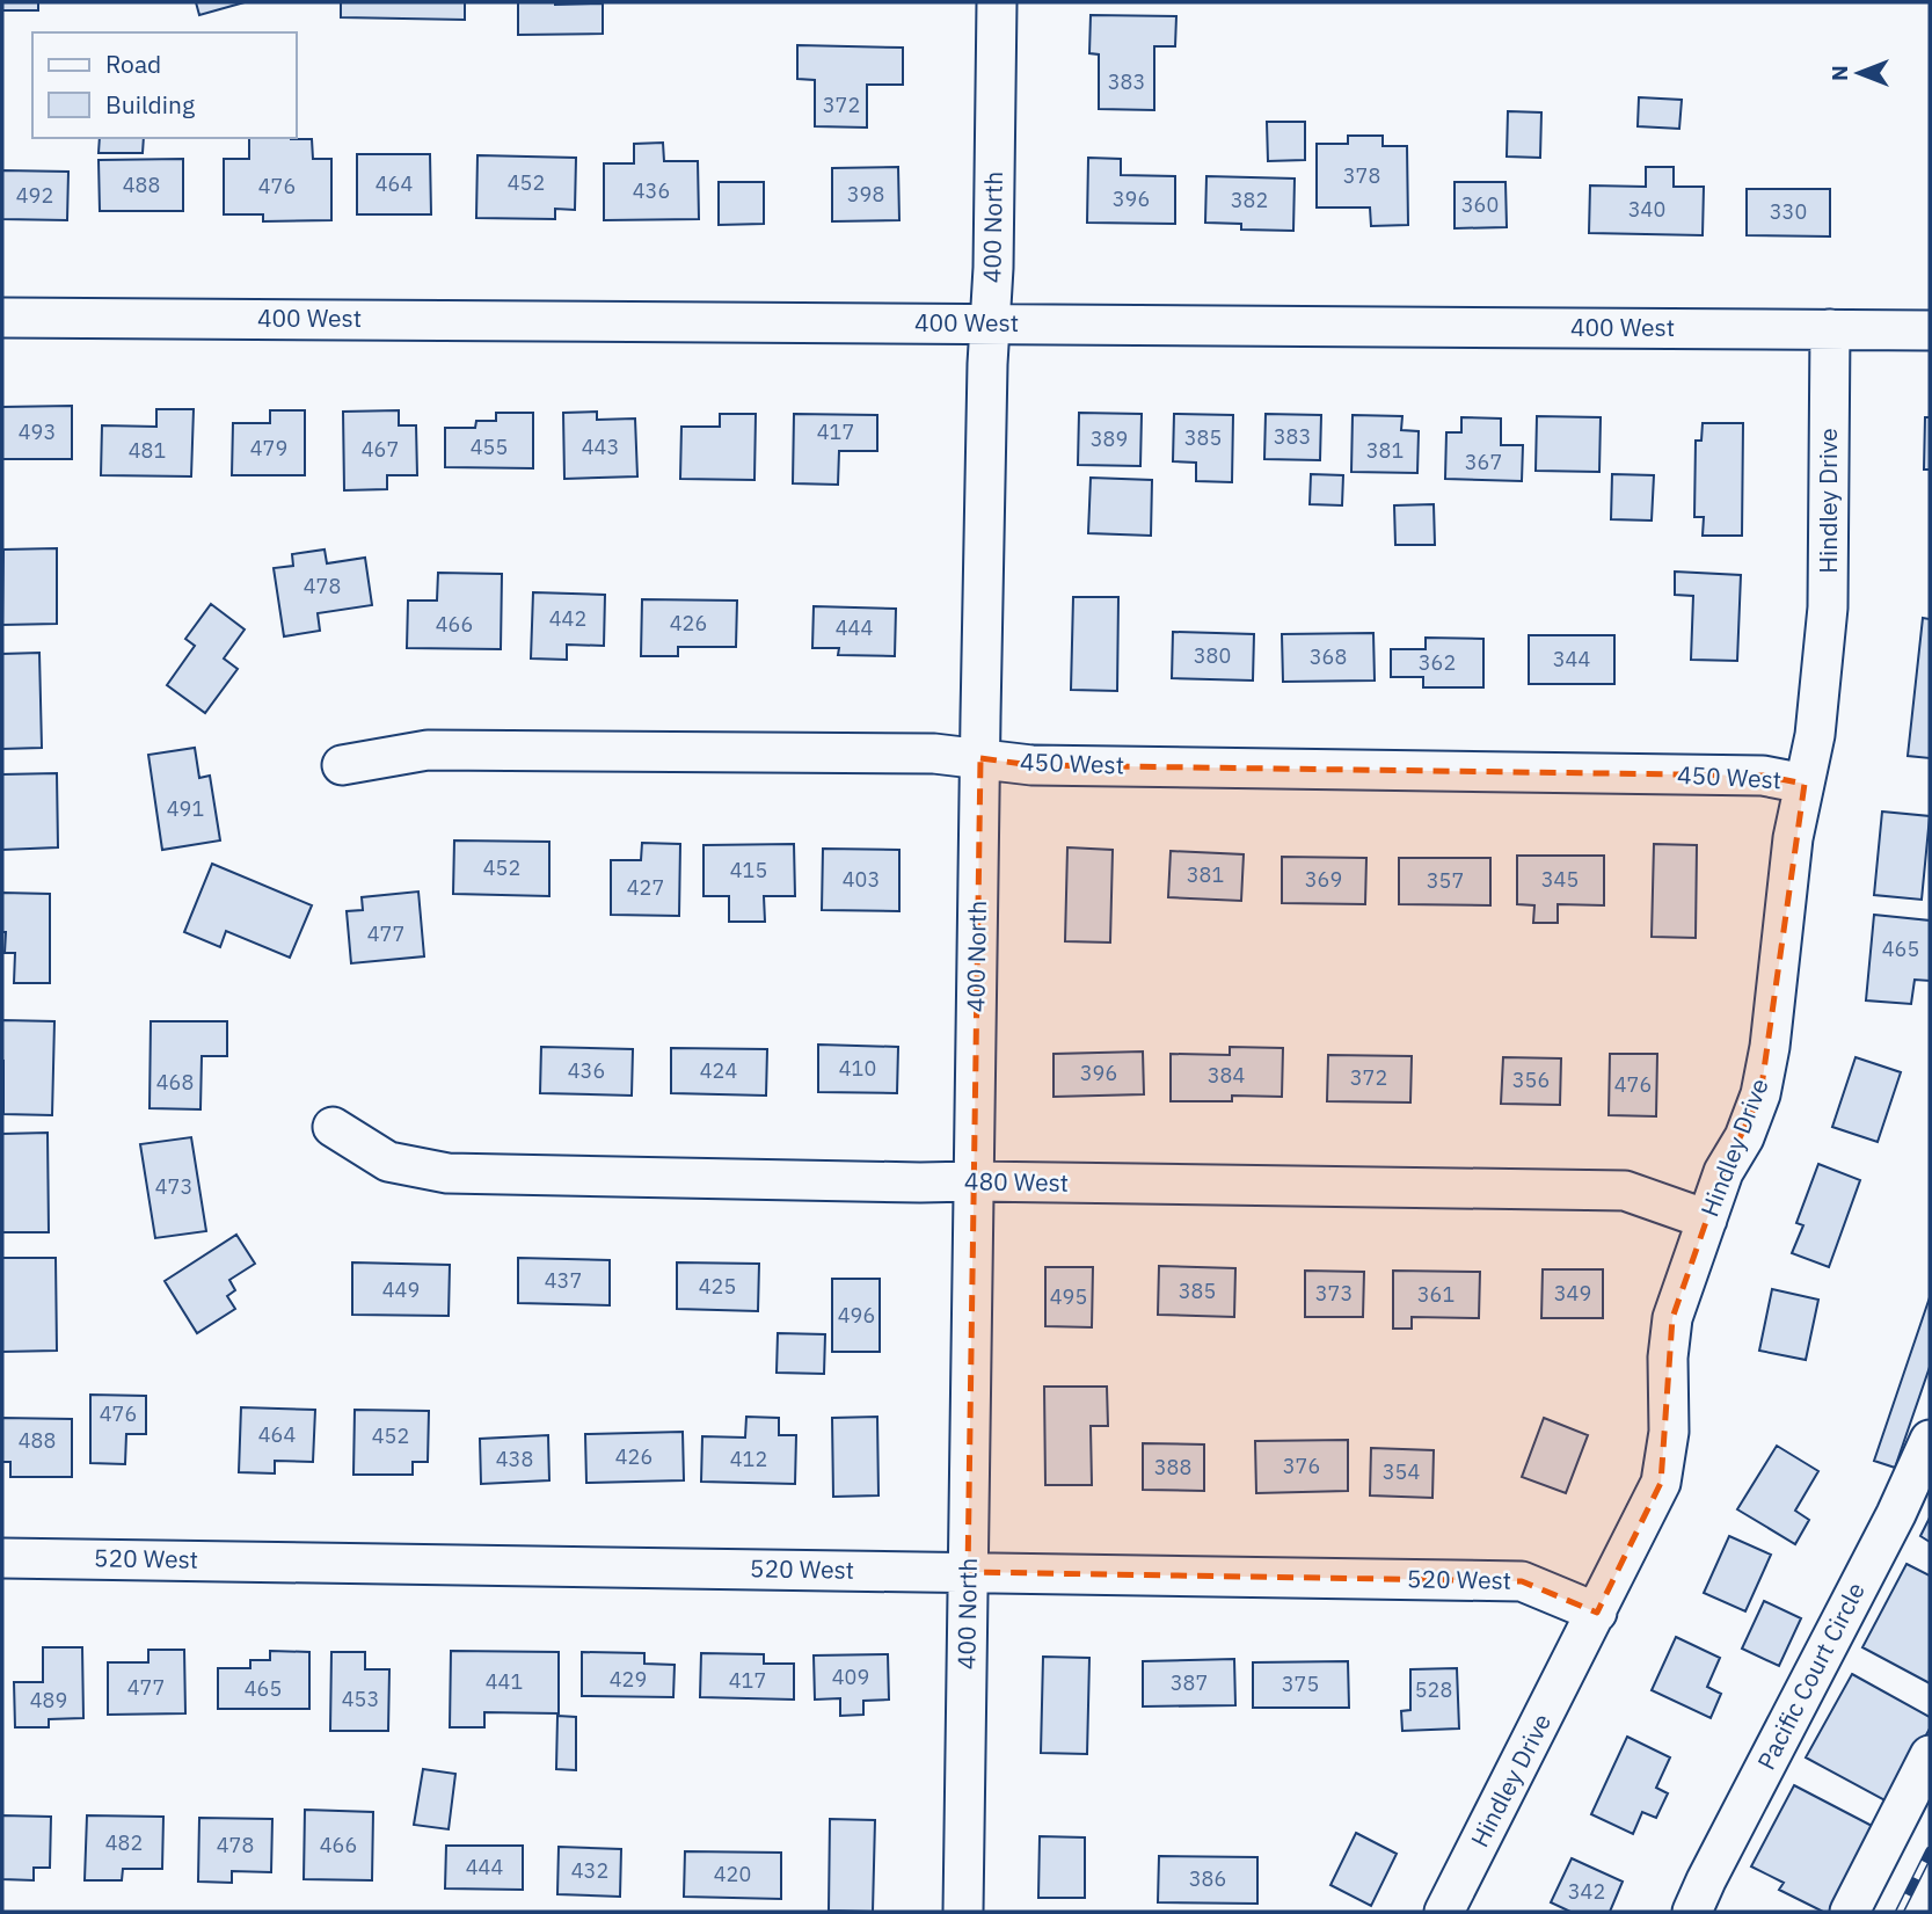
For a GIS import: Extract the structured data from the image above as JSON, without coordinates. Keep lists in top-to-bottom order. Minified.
{"streets":{"street":["400 North","400 West","Hindley Drive","450 West","480 West","520 West","Pacific Court Circle"]},"crossings":[["400 North","400 West"],["400 North","450 West"],["400 North","480 West"],["400 North","520 West"],["400 West","Hindley Drive"],["Hindley Drive","450 West"],["Hindley Drive","480 West"],["Hindley Drive","520 West"]],"house_numbers":["383","372","378","452","464","488","476","436","398","492","396","382","360","340","330","493","417","383","385","389","455","443","479","467","481","381","367","478","442","426","466","444","380","368","344","362","491","452","415","381","403","369","345","357","427","477","465","410","436","424","396","384","372","356","468","476","473","437","425","449","385","373","349","361","495","496","476","464","452","488","426","438","412","376","388","354","409","429","417","441","387","375","477","465","528","453","489","482","478","466","444","432","420","386","342"],"legend":["Road","Building"],"north":"left"}
